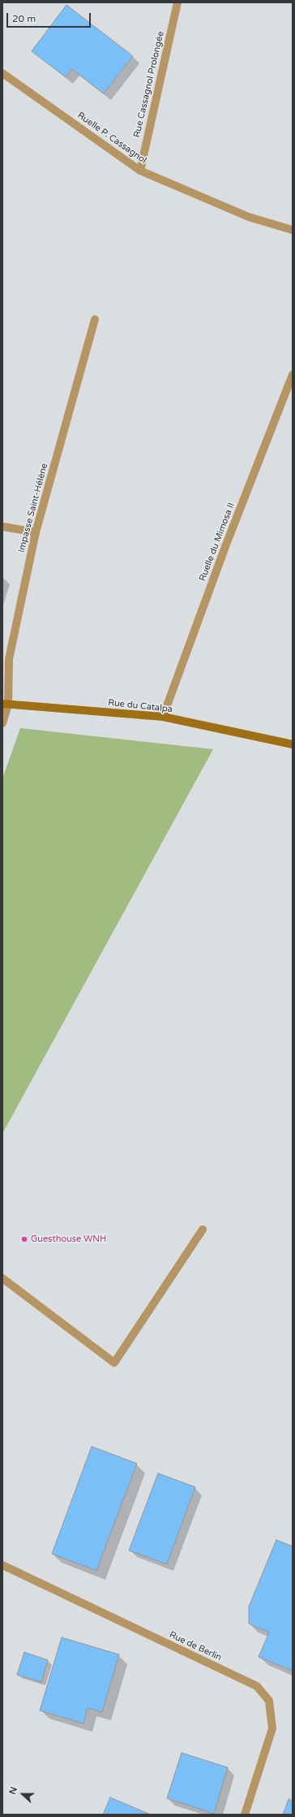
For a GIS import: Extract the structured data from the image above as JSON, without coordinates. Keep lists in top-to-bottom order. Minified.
{"streets":{"street":["Rue Cassagnol Prolongée","Ruelle P. Cassagnol","Impasse Saint-Hélène","Ruelle du Mimosa II","Rue du Catalpa","Rue de Berlin"]},"crossings":[["Rue Cassagnol Prolongée","Ruelle P. Cassagnol"],["Impasse Saint-Hélène","Rue du Catalpa"],["Ruelle du Mimosa II","Rue du Catalpa"]],"places":["Guesthouse WNH"],"scale_bar":"20 m","north":"left"}
